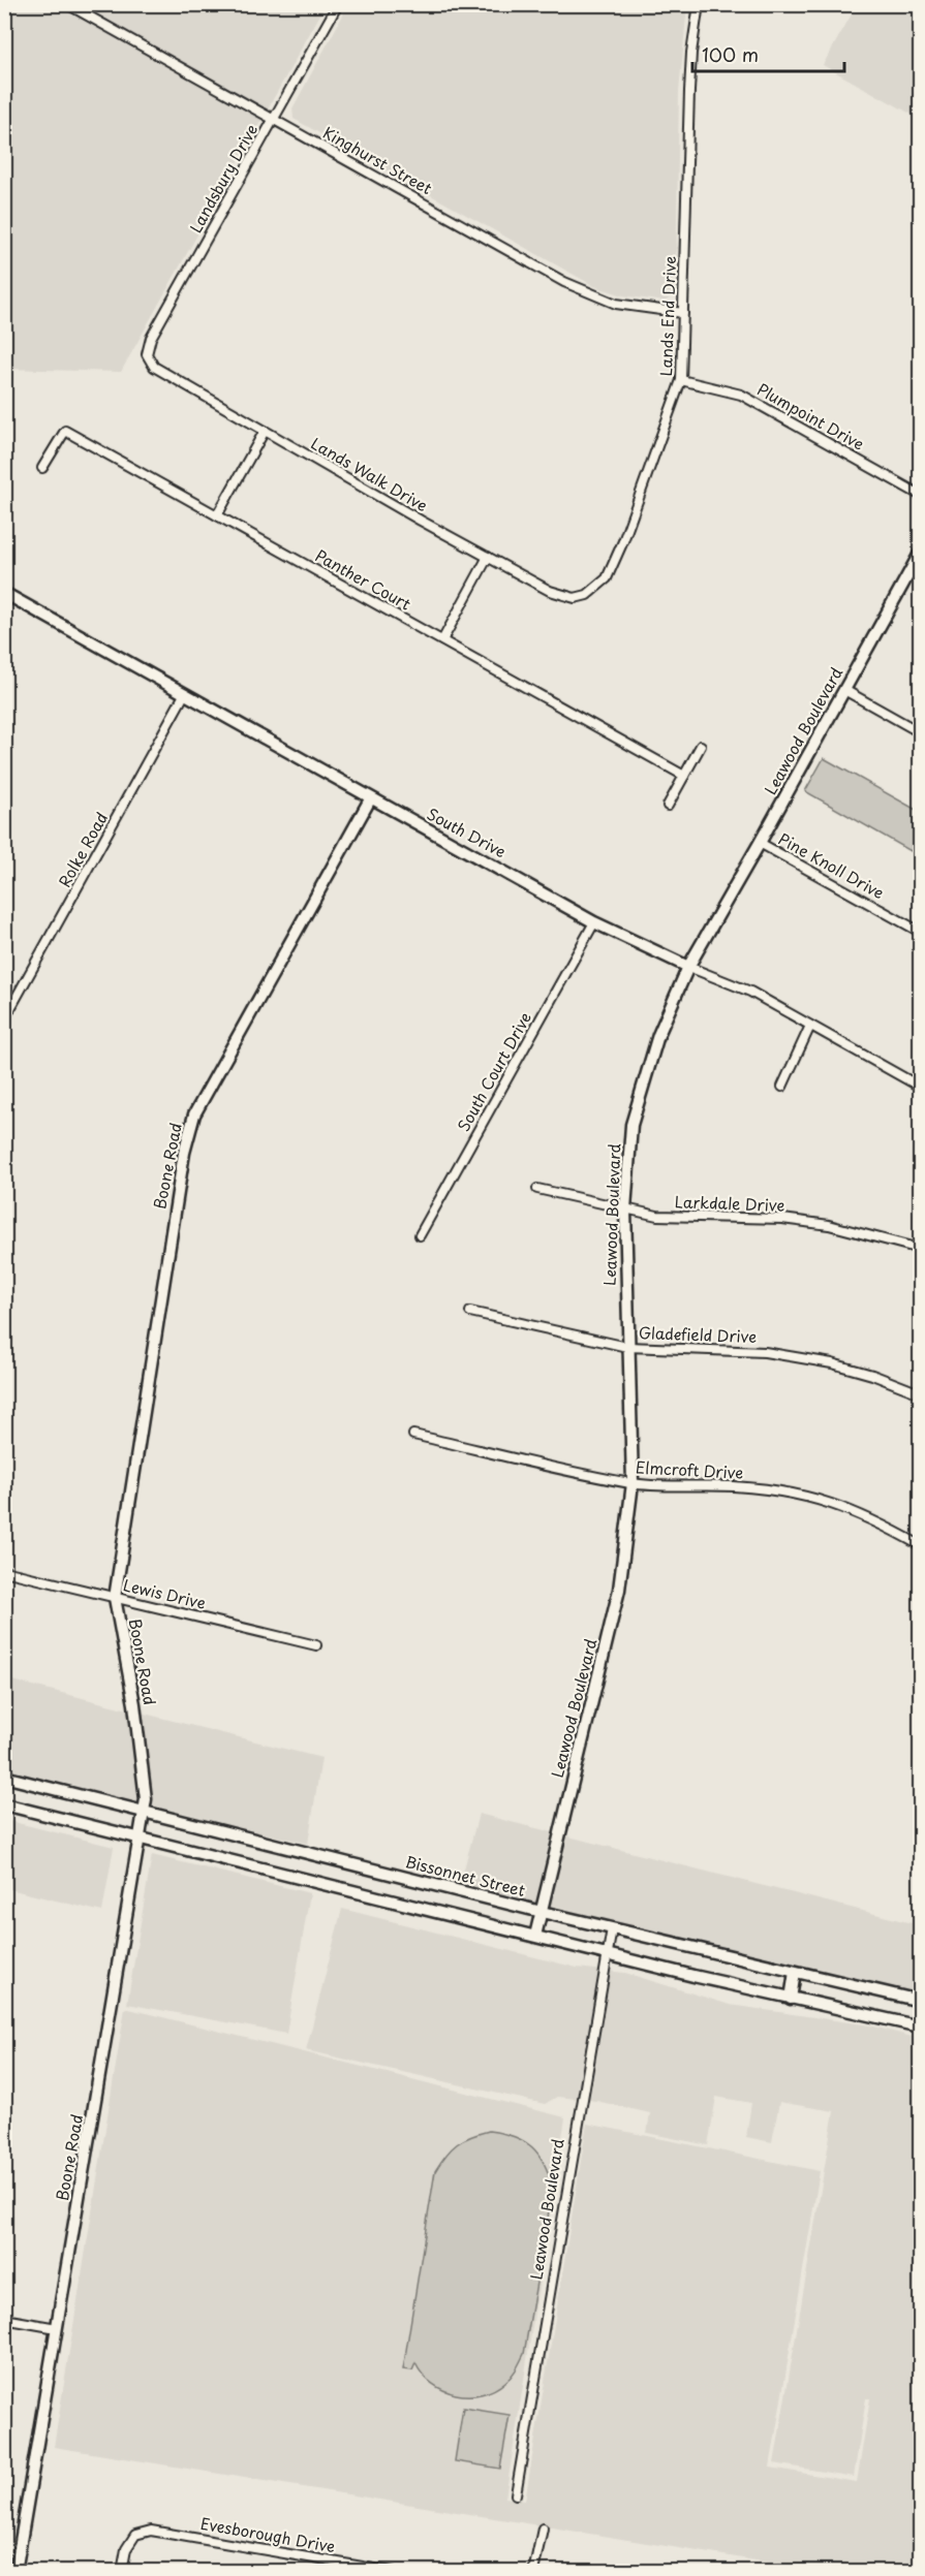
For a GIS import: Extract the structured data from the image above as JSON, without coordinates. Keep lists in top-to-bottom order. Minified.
{"streets":{"street":["Kinghurst Street","Landsbury Drive","Lands End Drive","Plumpoint Drive","Lands Walk Drive","Panther Court","Leawood Boulevard","South Drive","Rolke Road","Pine Knoll Drive","South Court Drive","Boone Road","Larkdale Drive","Gladefield Drive","Elmcroft Drive","Lewis Drive","Bissonnet Street","Evesborough Drive"]},"crossings":[["Kinghurst Street","Landsbury Drive"],["Kinghurst Street","Lands End Drive"],["Landsbury Drive","Lands Walk Drive"],["Lands End Drive","Plumpoint Drive"],["Lands End Drive","Lands Walk Drive"],["Leawood Boulevard","South Drive"],["Leawood Boulevard","Pine Knoll Drive"],["Leawood Boulevard","Larkdale Drive"],["Leawood Boulevard","Gladefield Drive"],["Leawood Boulevard","Elmcroft Drive"],["Leawood Boulevard","Bissonnet Street"],["South Drive","Rolke Road"],["South Drive","South Court Drive"],["South Drive","Boone Road"],["Boone Road","Lewis Drive"],["Boone Road","Bissonnet Street"]],"scale_bar":"100 m"}
